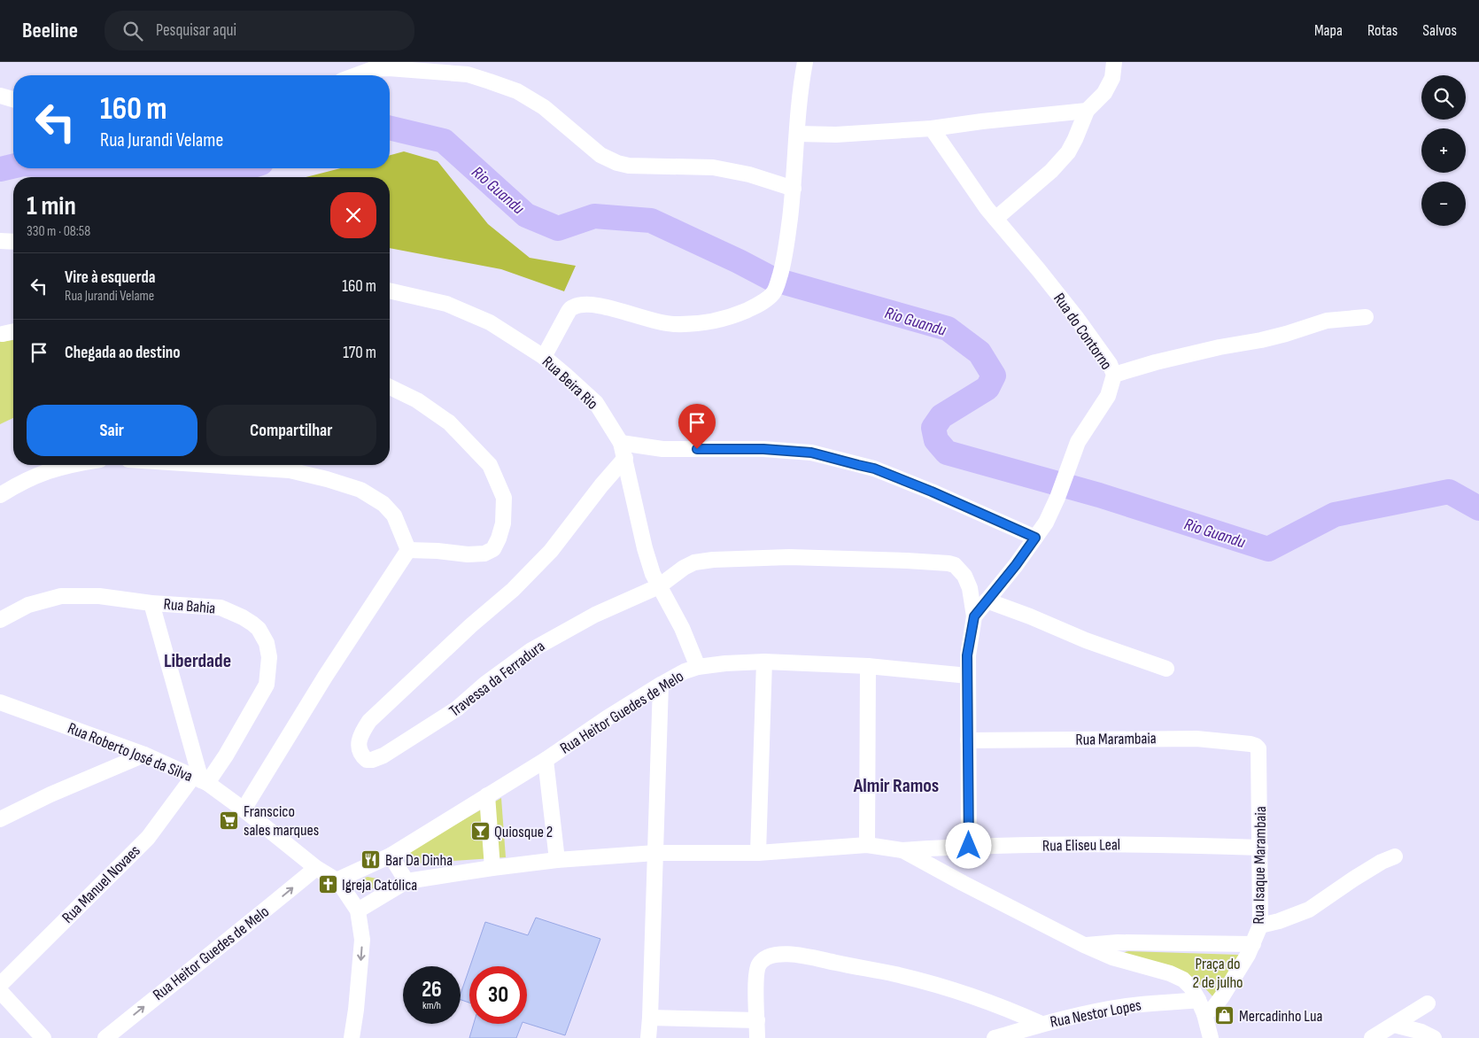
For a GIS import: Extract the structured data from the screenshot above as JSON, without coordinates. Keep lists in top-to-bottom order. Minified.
{"streets":{"street":["Rua do Contorno","Rua Beira Rio","Rua Bahia","Travessa da Ferradura","Rua Heitor Guedes de Melo","Rua Marambaia","Rua Roberto José da Silva","Rua Eliseu Leal","Rua Isaque Marambaia","Rua Manuel Novaes","Rua Nestor Lopes"]},"crossings":[["Rua do Contorno","Travessa da Ferradura"],["Rua do Contorno","Rua Heitor Guedes de Melo"],["Rua do Contorno","Rua Marambaia"],["Rua do Contorno","Rua Eliseu Leal"],["Rua Beira Rio","Travessa da Ferradura"],["Rua Beira Rio","Rua Heitor Guedes de Melo"],["Rua Bahia","Rua Roberto José da Silva"],["Rua Bahia","Rua Manuel Novaes"],["Rua Heitor Guedes de Melo","Rua Roberto José da Silva"],["Rua Marambaia","Rua Isaque Marambaia"],["Rua Roberto José da Silva","Rua Manuel Novaes"],["Rua Eliseu Leal","Rua Isaque Marambaia"]],"districts":["Liberdade","Almir Ramos"],"water":["Rio Guandu"],"parks":["Praça do 2 de julho"],"places":{"supermarket":["Franscico sales marques"],"bar":["Quiosque 2"],"restaurant":["Bar Da Dinha"],"church":["Igreja Católica"],"shop":["Mercadinho Lua"]},"page":{"header":"Beeline","search":"Pesquisar aqui","nav":["Mapa","Rotas","Salvos"],"map_buttons":["+","−"],"turn":["160 m","Rua Jurandi Velame"],"heading":["1 min","330 m · 08:58"],"list":[{"name":"Vire à esquerda","note":"Rua Jurandi Velame","value":"160 m"},{"name":"Chegada ao destino","value":"170 m"}],"buttons":["Sair","Compartilhar"],"speed":"26 km/h","limit":"30"}}
